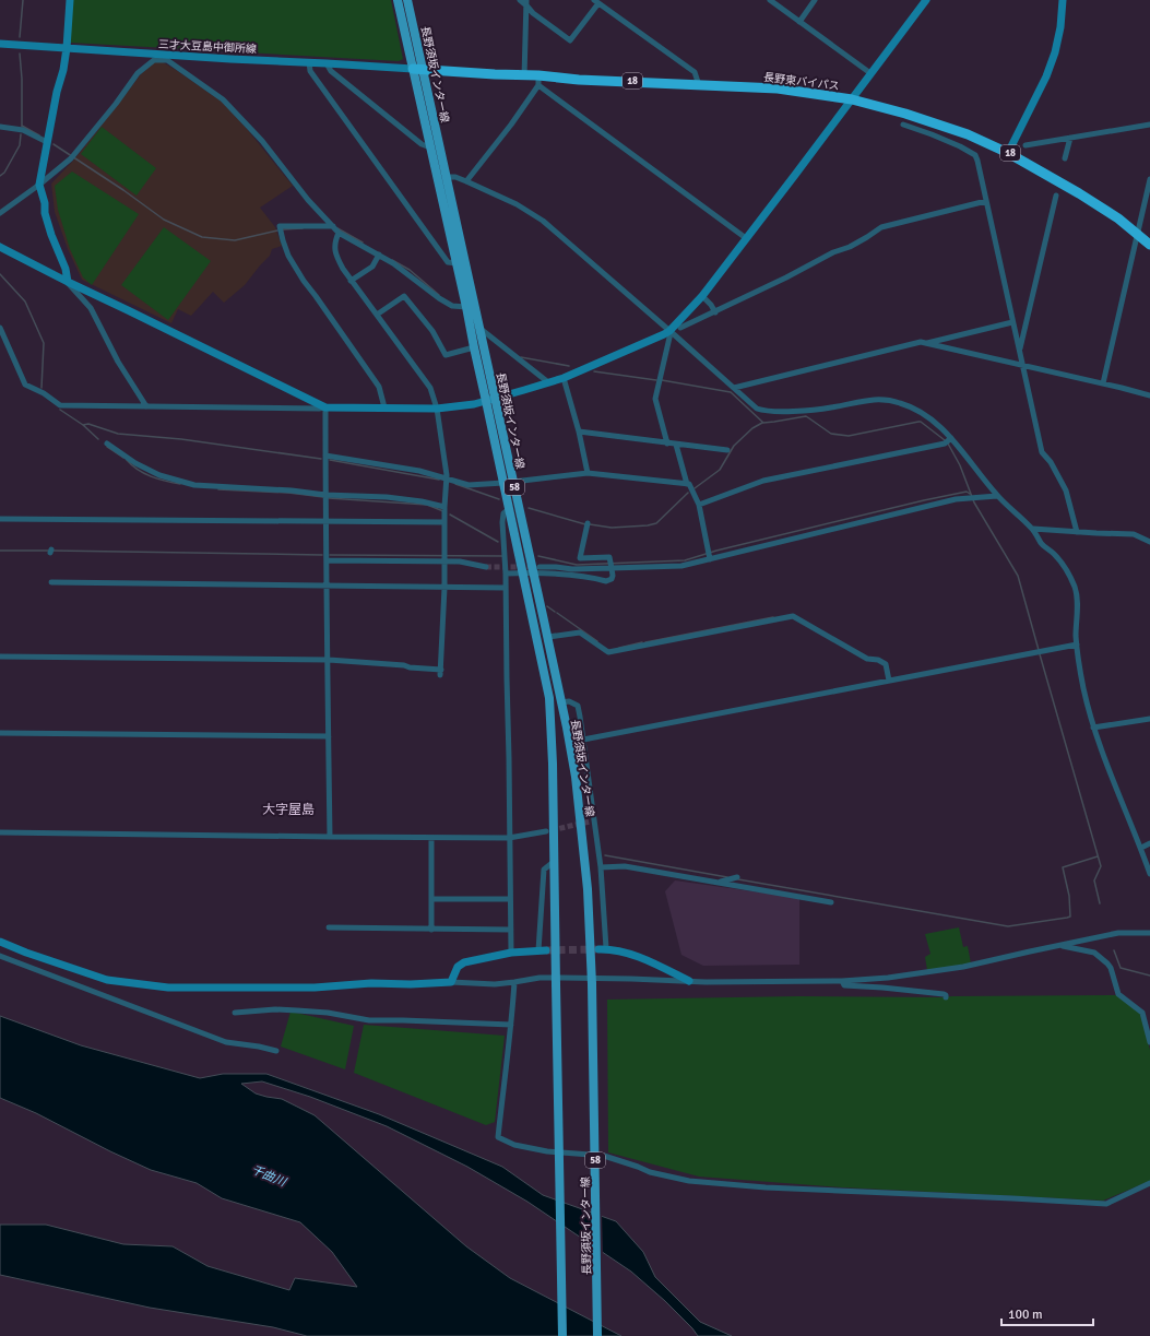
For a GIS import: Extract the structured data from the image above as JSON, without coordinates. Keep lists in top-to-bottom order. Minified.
{"streets":{"highway":["18","長野東バイパス"],"main road":["長野須坂インター線","58"],"street":["三才大豆島中御所線"]},"crossings":[["三才大豆島中御所線","長野須坂インター線"],["三才大豆島中御所線","長野東バイパス"],["長野須坂インター線","長野東バイパス"]],"districts":["大字屋島"],"water":["千曲川"],"scale_bar":"100 m"}
